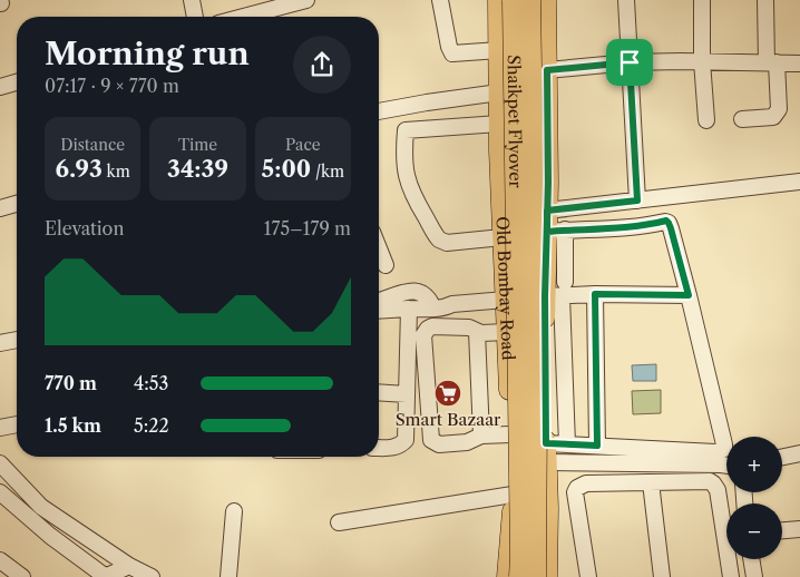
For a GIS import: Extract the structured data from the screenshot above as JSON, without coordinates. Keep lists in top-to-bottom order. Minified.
{"streets":{"main road":["Shaikpet Flyover","Old Bombay Road"]},"places":{"supermarket":["Smart Bazaar"]},"page":{"heading":["Morning run","07:17 · 9 × 770 m"],"stats":[["Distance","6.93 km"],["Time","34:39"],["Pace","5:00 /km"]],"chart":["Elevation","175–179 m"],"list":[{"name":"770 m","note":"4:53"},{"name":"1.5 km","note":"5:22"}],"map_buttons":["+","−"]}}
